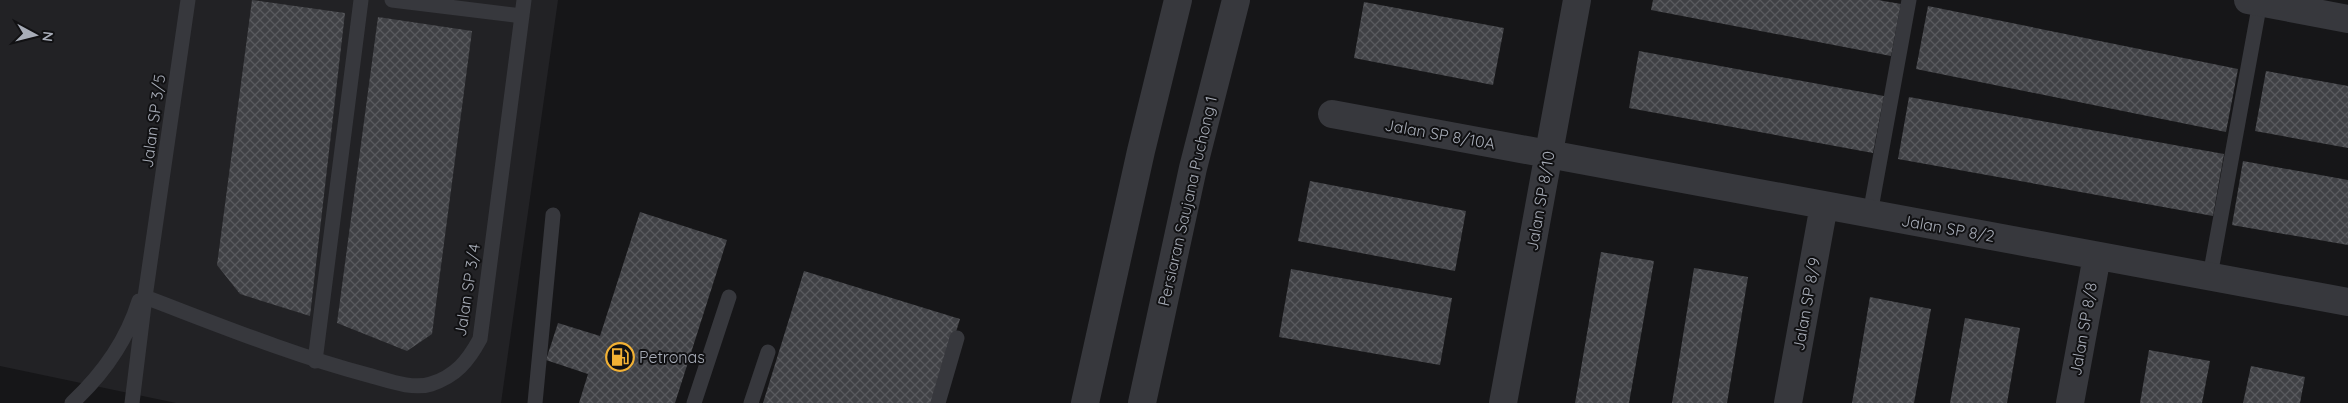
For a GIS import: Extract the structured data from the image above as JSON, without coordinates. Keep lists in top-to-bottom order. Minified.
{"streets":{"street":["Jalan SP 8/10A","Persiaran Saujana Puchong 1","Jalan SP 8/10","Jalan SP 8/2","Jalan SP 8/9","Jalan SP 8/8"],"lane":["Jalan SP 3/5","Jalan SP 3/4"]},"crossings":[["Jalan SP 3/5","Jalan SP 3/4"],["Jalan SP 8/10A","Jalan SP 8/10"],["Jalan SP 8/10A","Jalan SP 8/2"],["Jalan SP 8/10","Jalan SP 8/2"],["Jalan SP 8/2","Jalan SP 8/9"],["Jalan SP 8/2","Jalan SP 8/8"]],"places":{"fuel station":["Petronas"]},"north":"right"}
